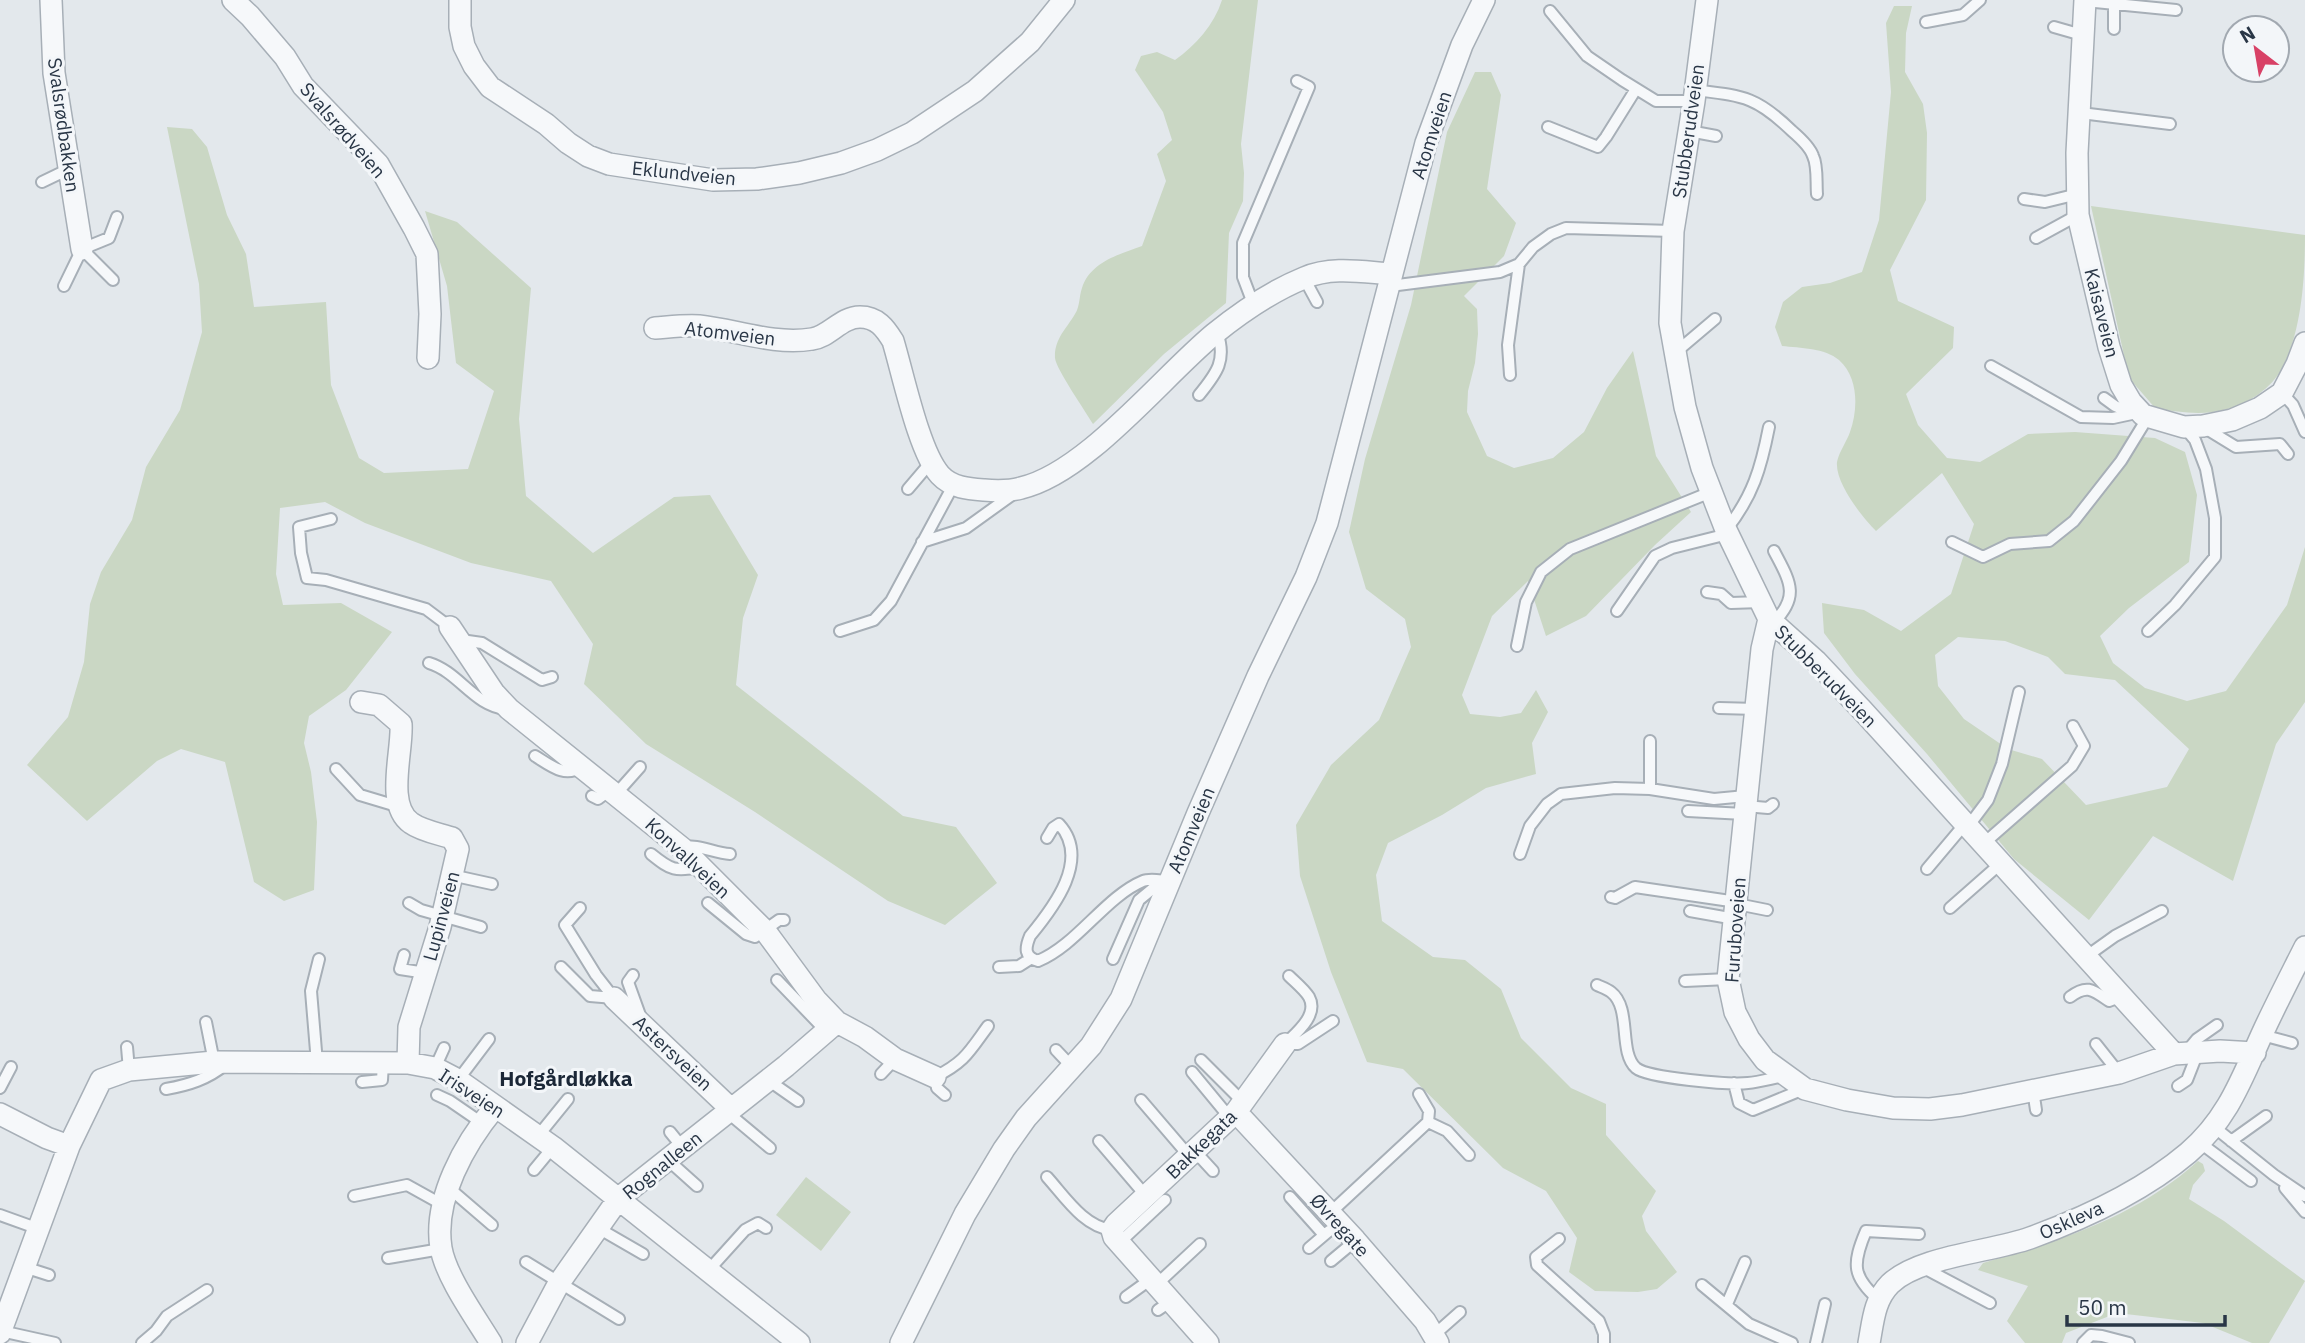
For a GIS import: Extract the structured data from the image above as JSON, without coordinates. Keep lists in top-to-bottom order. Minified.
{"streets":{"street":["Svalsrødbakken","Svalsrødveien","Stubberudveien","Atomveien","Eklundveien","Kaisaveien","Konvallveien","Lupinveien","Furuboveien","Astersveien","Irisveien","Bakkegata","Rognalleen","Oskleva","Øvregate"]},"crossings":[["Stubberudveien","Furuboveien"],["Konvallveien","Rognalleen"],["Lupinveien","Irisveien"],["Astersveien","Rognalleen"],["Irisveien","Rognalleen"],["Bakkegata","Øvregate"]],"districts":["Hofgårdløkka"],"scale_bar":"50 m","north":"top left"}
